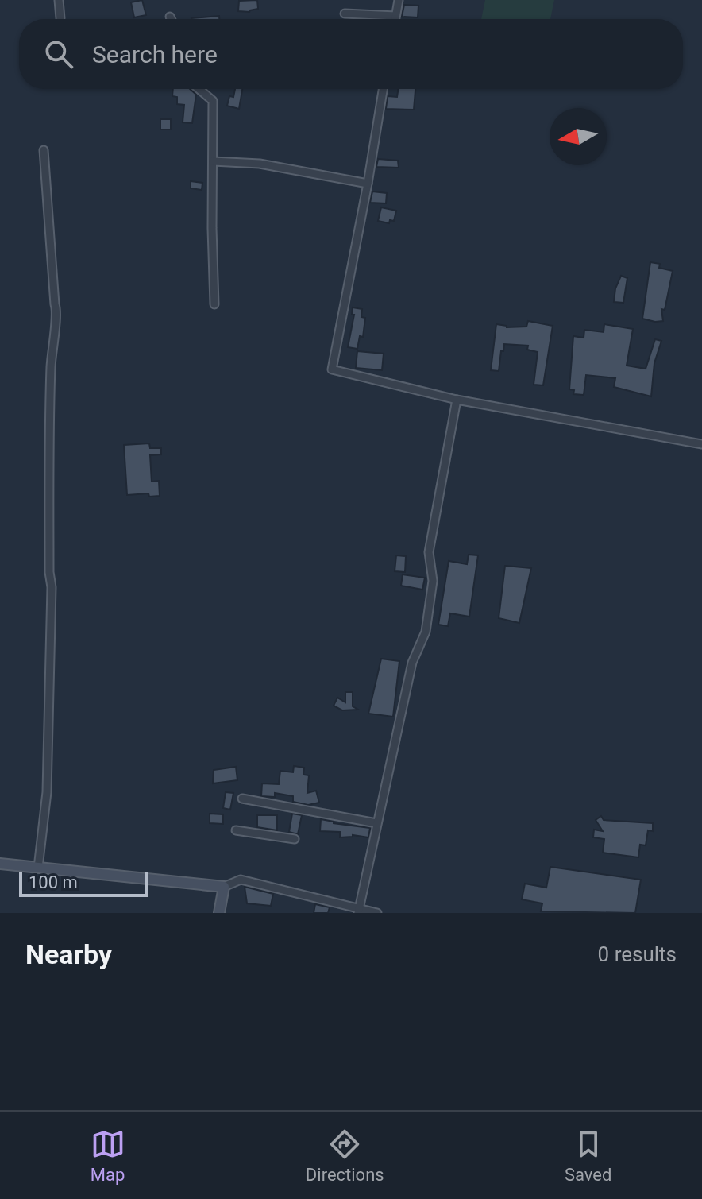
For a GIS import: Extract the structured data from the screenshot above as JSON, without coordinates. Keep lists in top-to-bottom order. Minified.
{"scale_bar":"100 m","north":"left","page":{"search":"Search here","scale":"100 m","heading":["Nearby","0 results"],"nav":["Map","Directions","Saved"]}}
